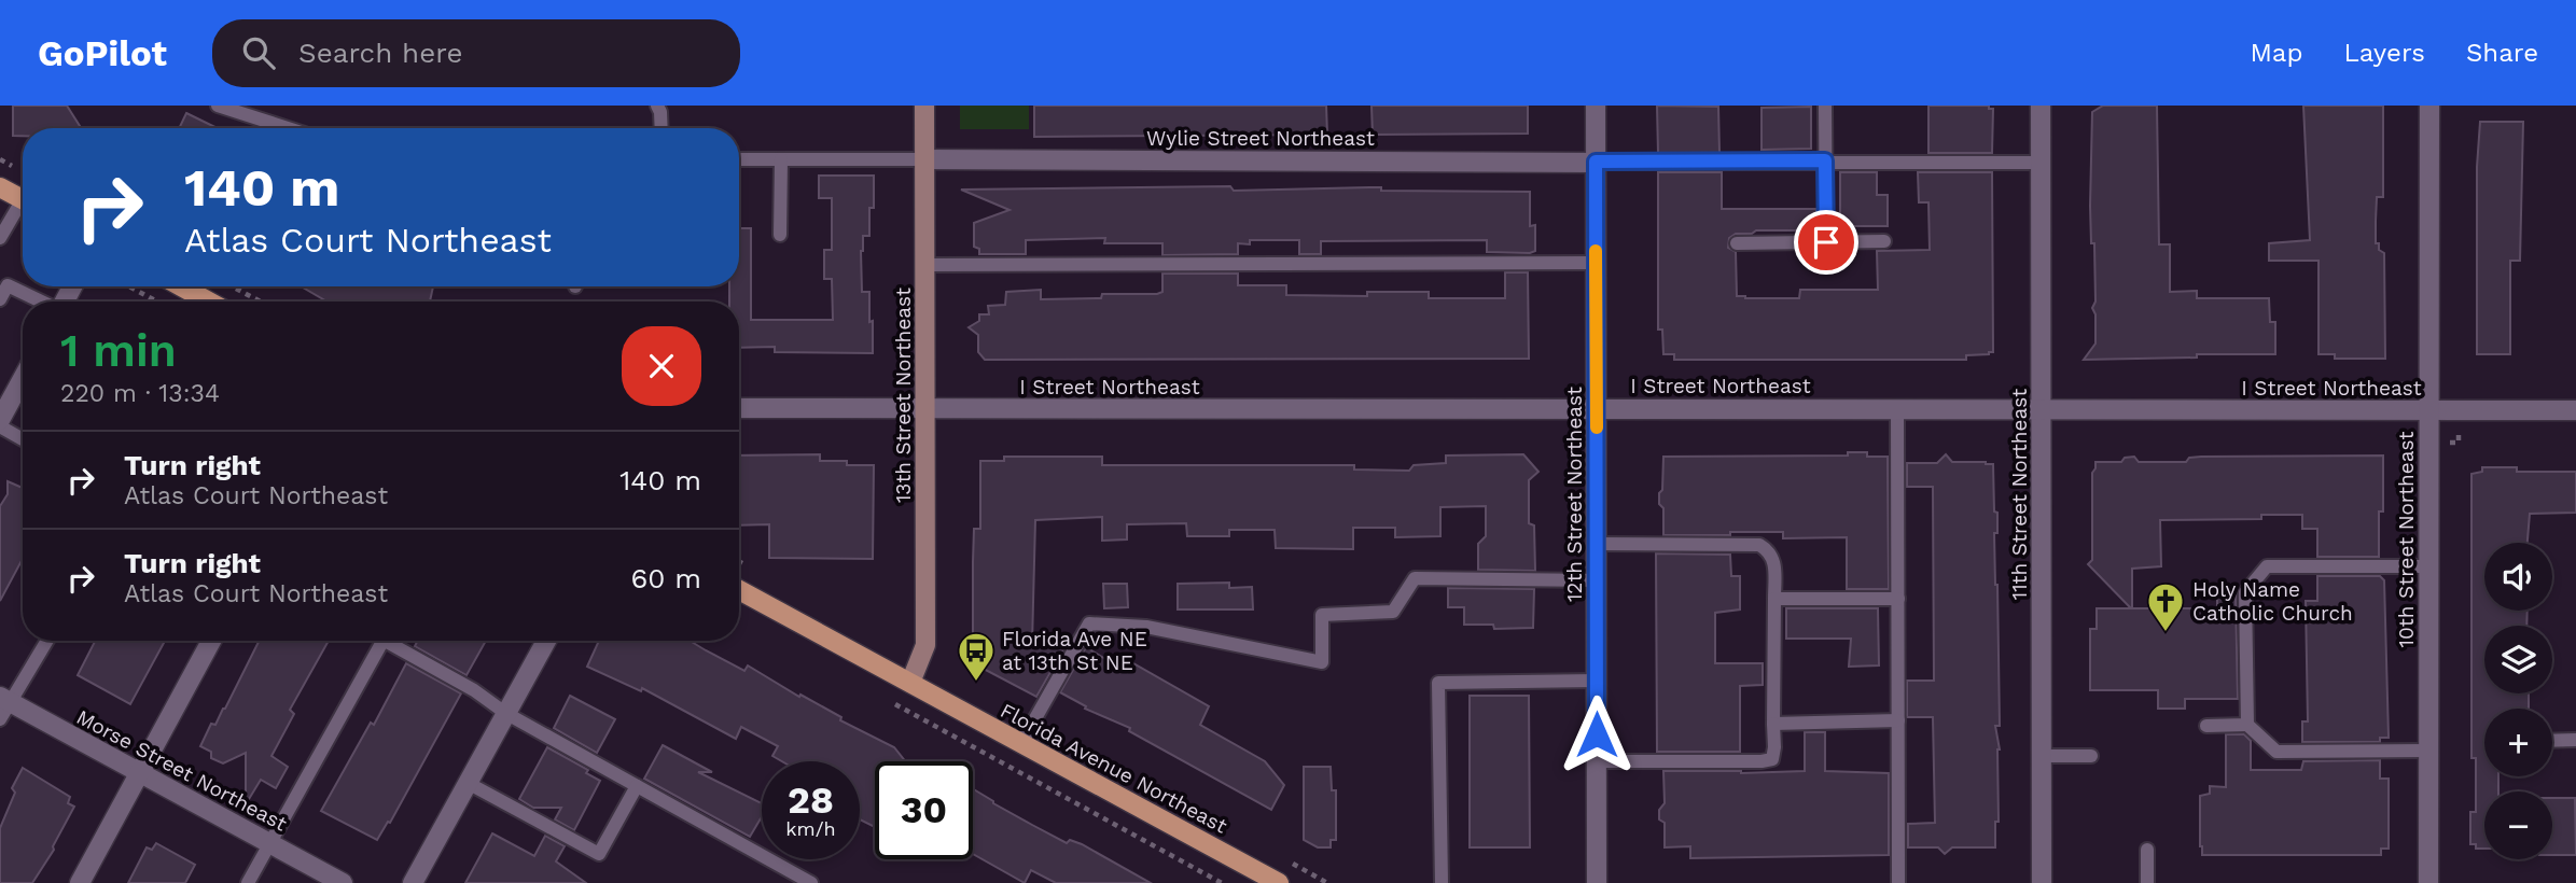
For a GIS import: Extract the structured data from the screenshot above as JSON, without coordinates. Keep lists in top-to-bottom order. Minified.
{"streets":{"main road":["Florida Avenue Northeast"],"street":["Wylie Street Northeast","I Street Northeast","13th Street Northeast","12th Street Northeast","11th Street Northeast","10th Street Northeast","Morse Street Northeast"]},"crossings":[["Wylie Street Northeast","13th Street Northeast"],["Wylie Street Northeast","12th Street Northeast"],["I Street Northeast","13th Street Northeast"],["I Street Northeast","12th Street Northeast"],["I Street Northeast","11th Street Northeast"],["I Street Northeast","10th Street Northeast"],["13th Street Northeast","Florida Avenue Northeast"]],"places":{"church":["Holy Name Catholic Church"],"bus stop":["Florida Ave NE at 13th St NE"]},"page":{"header":"GoPilot","search":"Search here","nav":["Map","Layers","Share"],"turn":["140 m","Atlas Court Northeast"],"heading":["1 min","220 m · 13:34"],"list":[{"name":"Turn right","note":"Atlas Court Northeast","value":"140 m"},{"name":"Turn right","note":"Atlas Court Northeast","value":"60 m"}],"map_buttons":["+","−"],"speed":"28 km/h","limit":"30"}}
